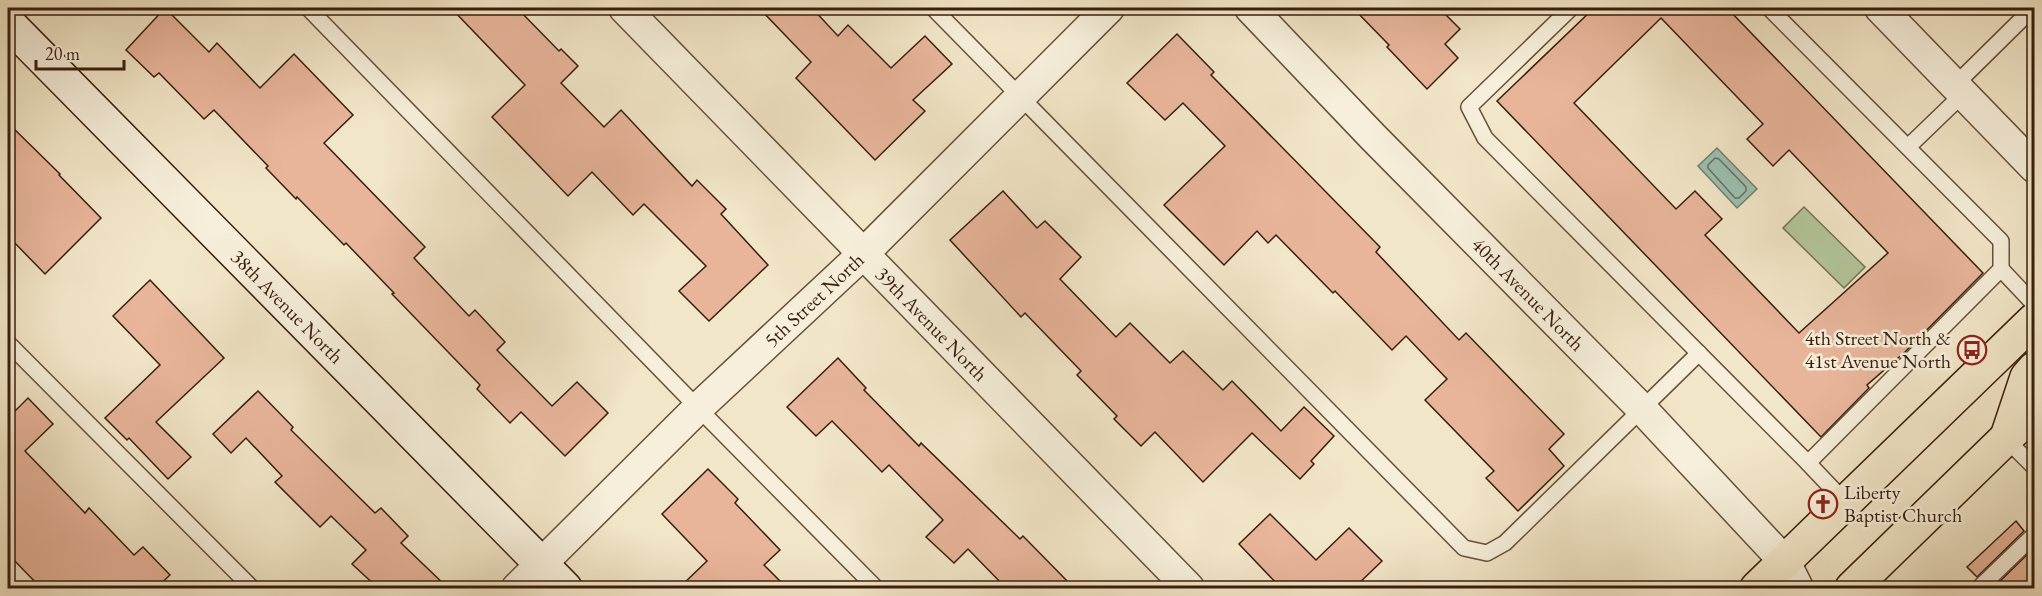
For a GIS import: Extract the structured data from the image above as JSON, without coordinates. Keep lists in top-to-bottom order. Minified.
{"streets":{"main road":["38th Avenue North"],"street":["40th Avenue North","5th Street North","39th Avenue North"]},"crossings":[["5th Street North","38th Avenue North"],["5th Street North","39th Avenue North"]],"places":{"bus stop":["4th Street North & 41st Avenue North"],"church":["Liberty Baptist Church"]},"scale_bar":"20 m"}
